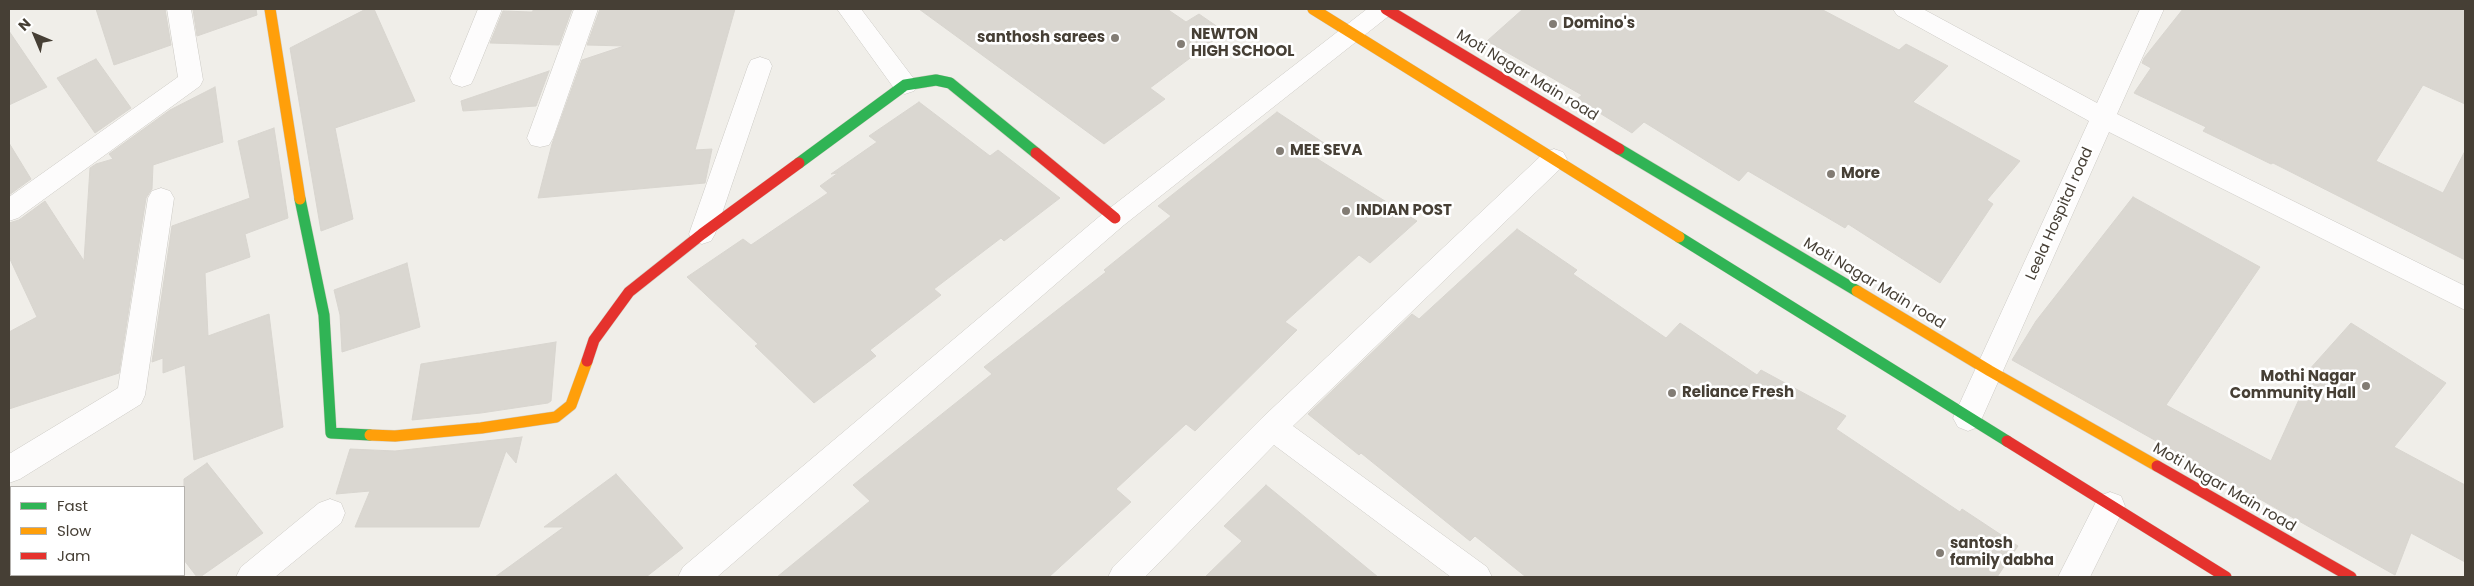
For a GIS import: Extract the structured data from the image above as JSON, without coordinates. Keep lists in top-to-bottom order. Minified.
{"streets":{"street":["Moti Nagar Main road","Leela Hospital road"]},"crossings":[["Moti Nagar Main road","Leela Hospital road"]],"places":["Domino's","santhosh sarees","NEWTON HIGH SCHOOL","MEE SEVA","More","INDIAN POST","Mothi Nagar Community Hall","Reliance Fresh","santosh family dabha"],"legend":["Fast","Slow","Jam"],"north":"top left"}
